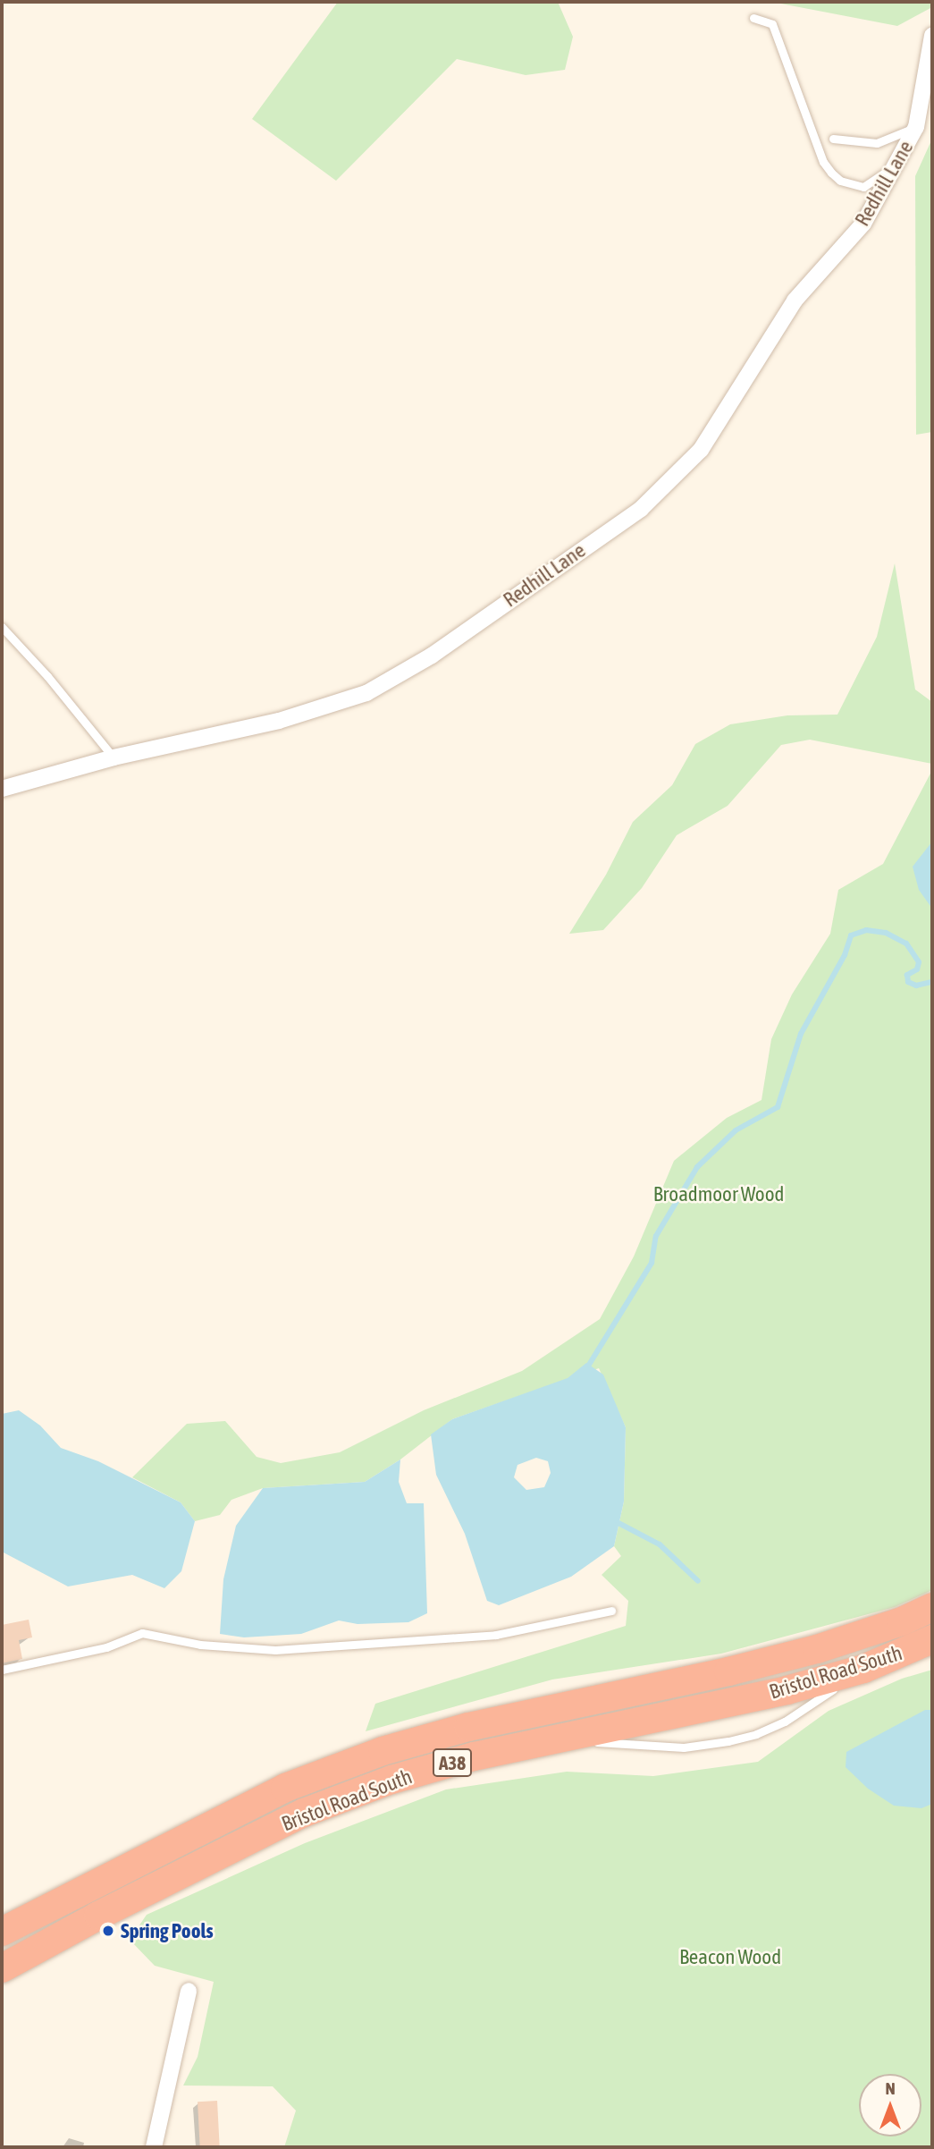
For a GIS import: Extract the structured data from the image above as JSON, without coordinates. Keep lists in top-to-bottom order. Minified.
{"streets":{"highway":["Bristol Road South","A38"],"street":["Redhill Lane"]},"parks":["Broadmoor Wood","Beacon Wood"],"places":["Spring Pools"],"north":"top"}
